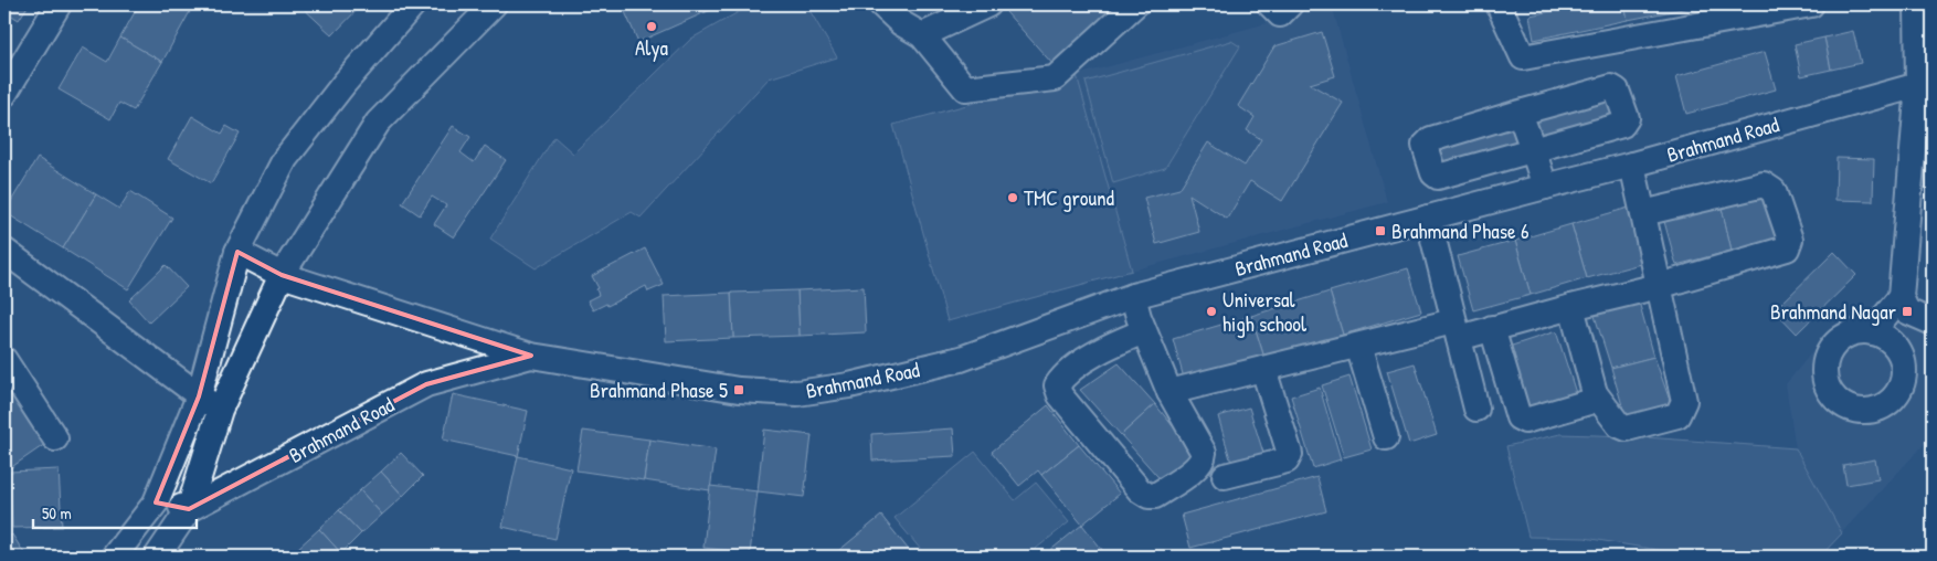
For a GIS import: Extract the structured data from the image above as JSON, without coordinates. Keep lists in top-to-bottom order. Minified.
{"streets":{"street":["Brahmand Road"]},"places":{"other":["Alya","TMC ground","Universal high school"],"transit":["Brahmand Phase 6","Brahmand Nagar","Brahmand Phase 5"]},"scale_bar":"50 m"}
